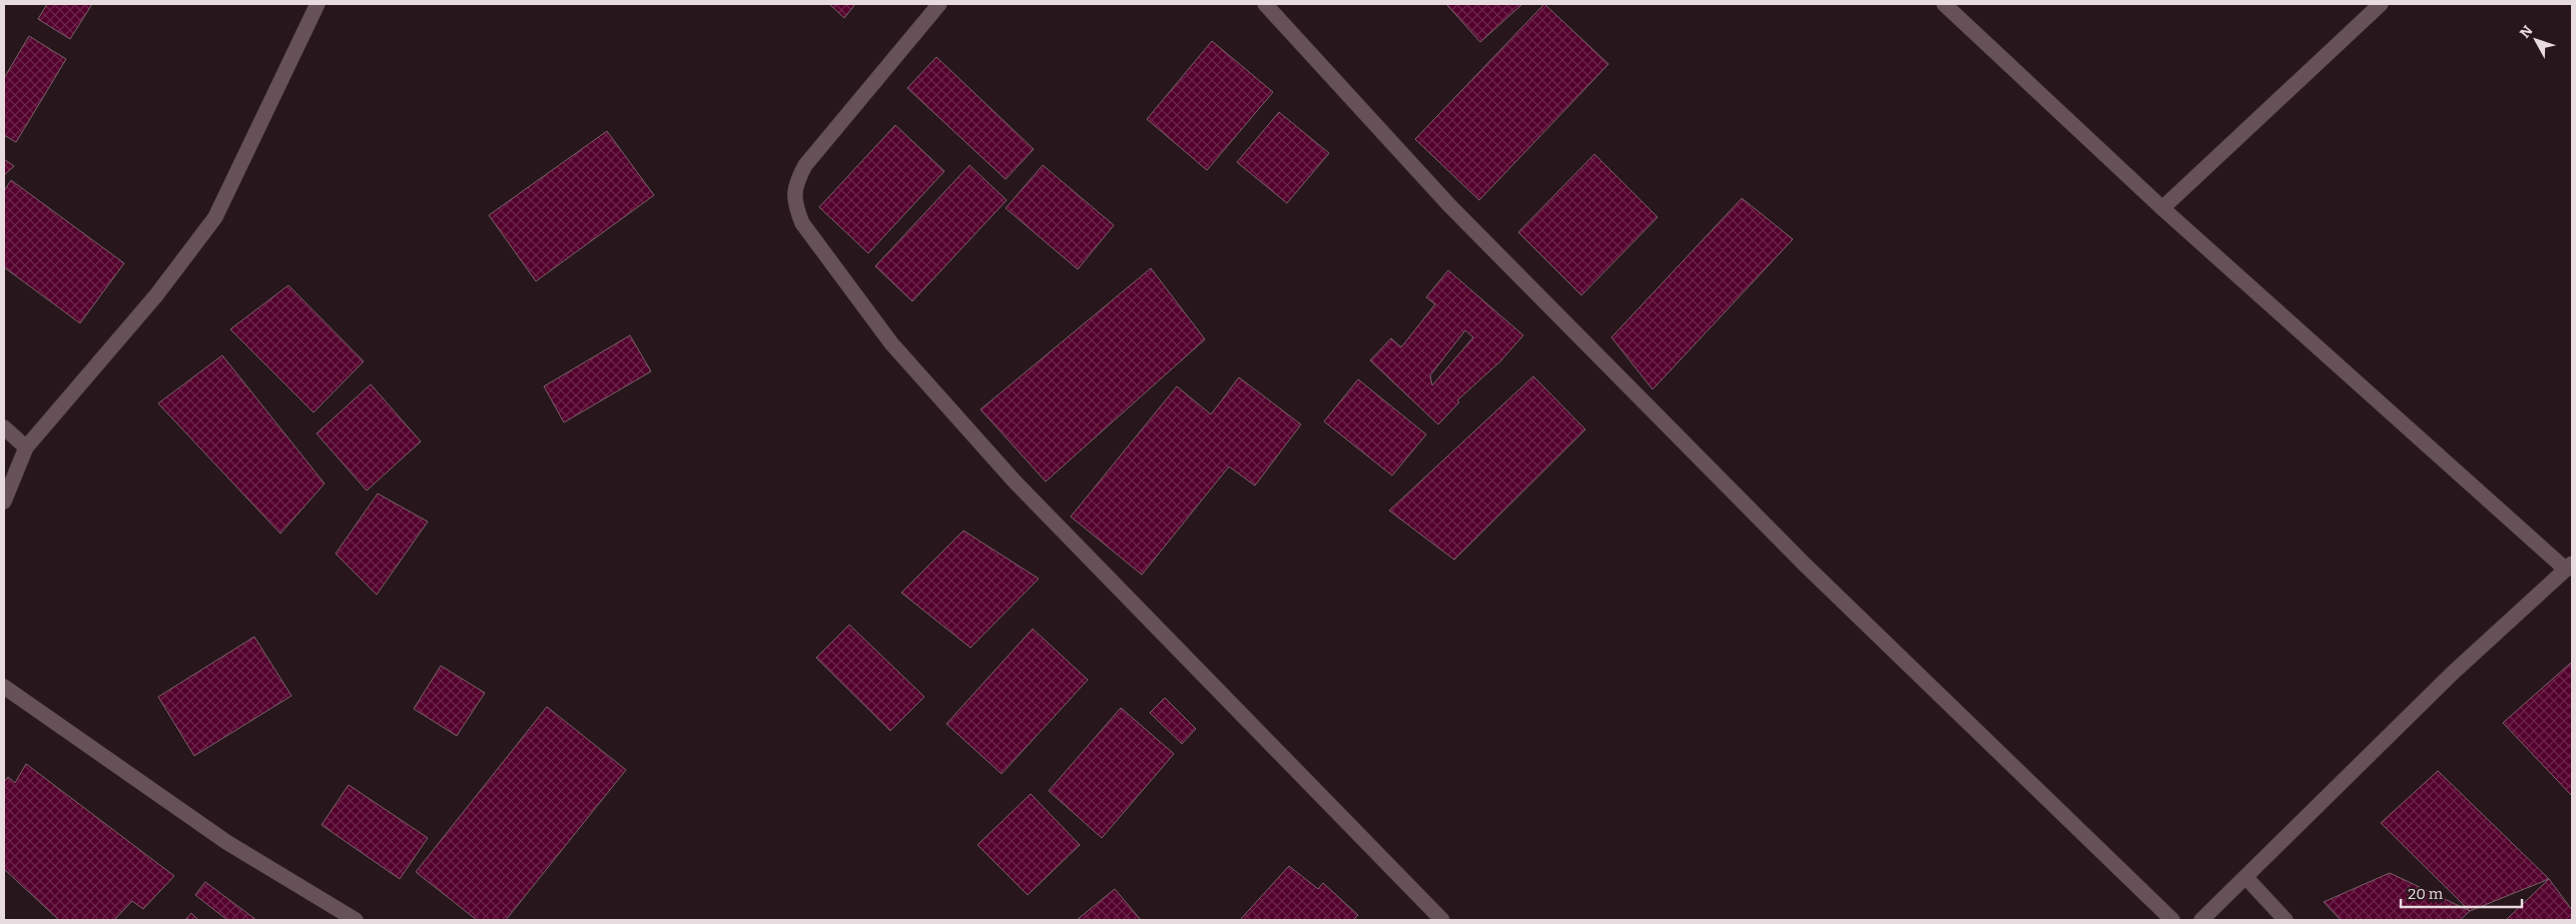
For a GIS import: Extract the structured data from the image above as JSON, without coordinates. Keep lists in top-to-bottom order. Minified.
{"scale_bar":"20 m","north":"top left"}
